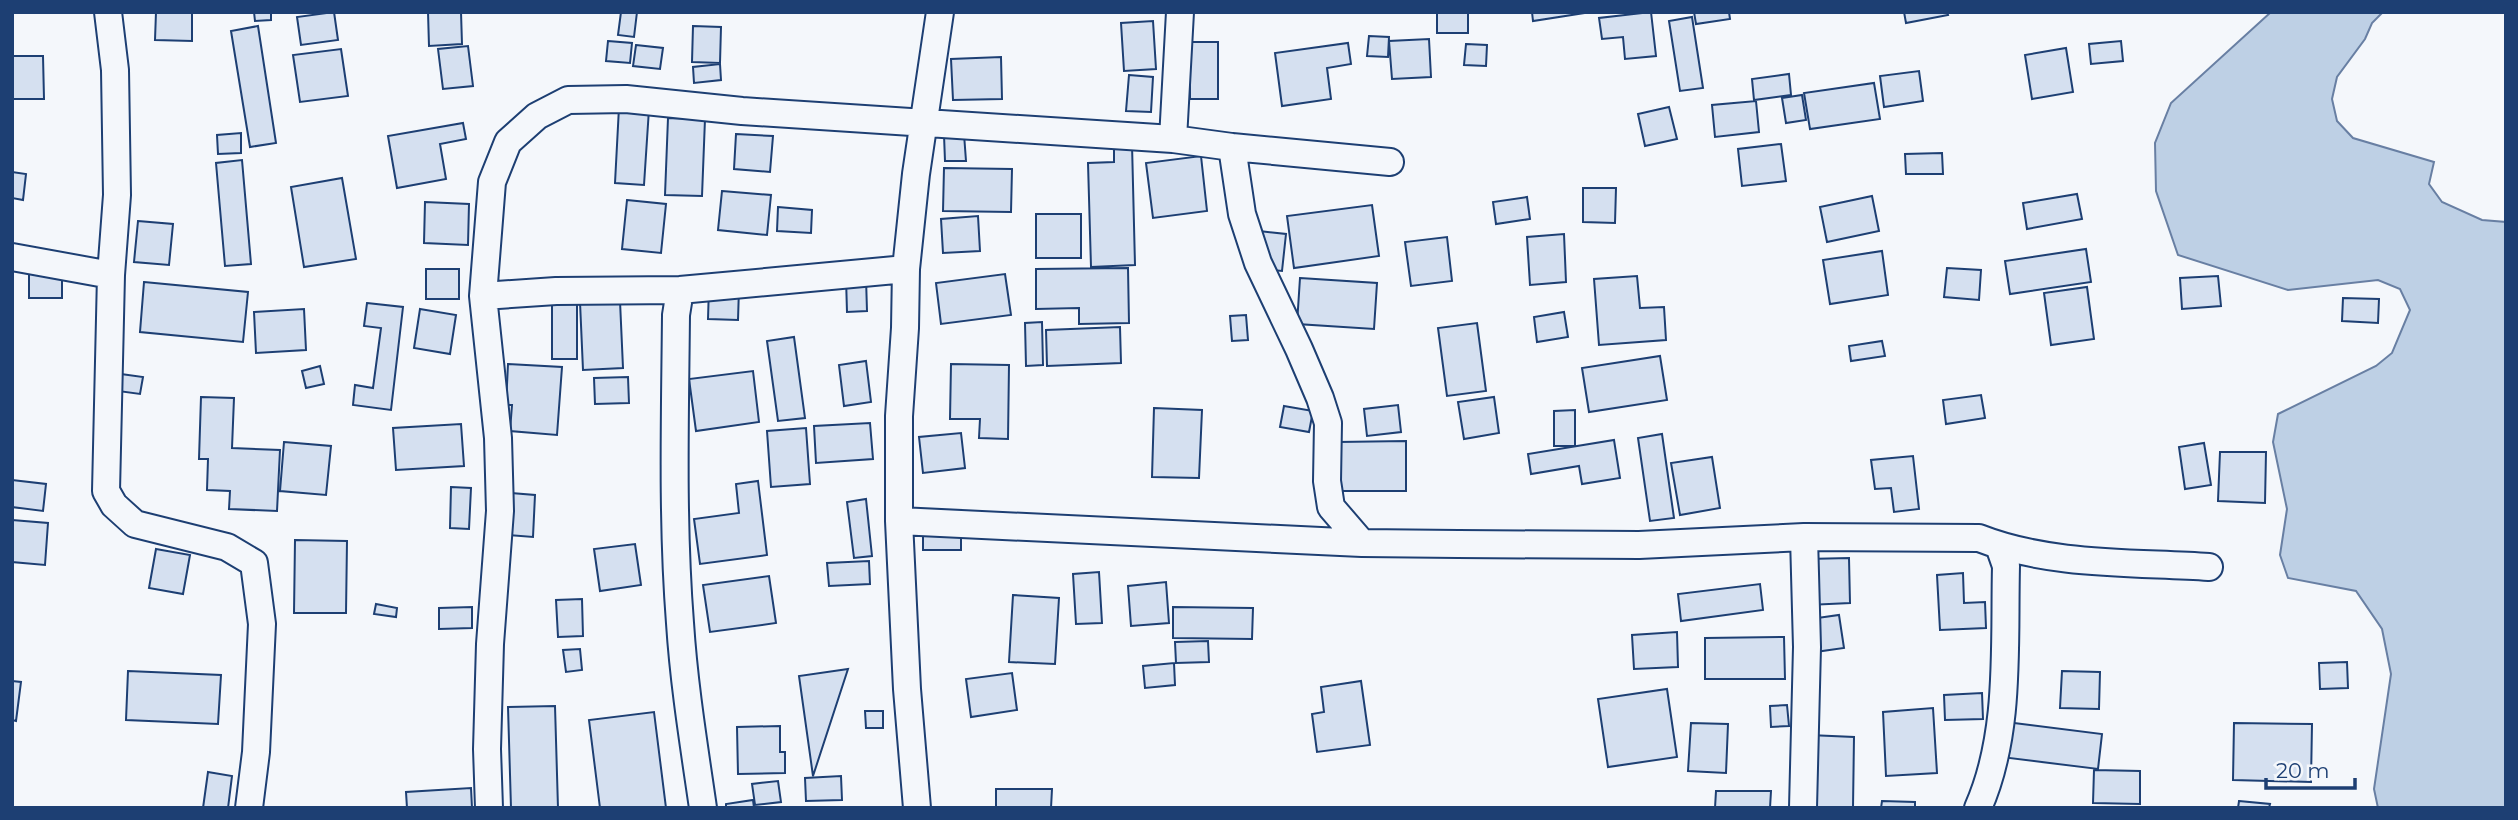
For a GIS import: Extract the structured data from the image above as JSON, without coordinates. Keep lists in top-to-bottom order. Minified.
{"scale_bar":"20 m"}
